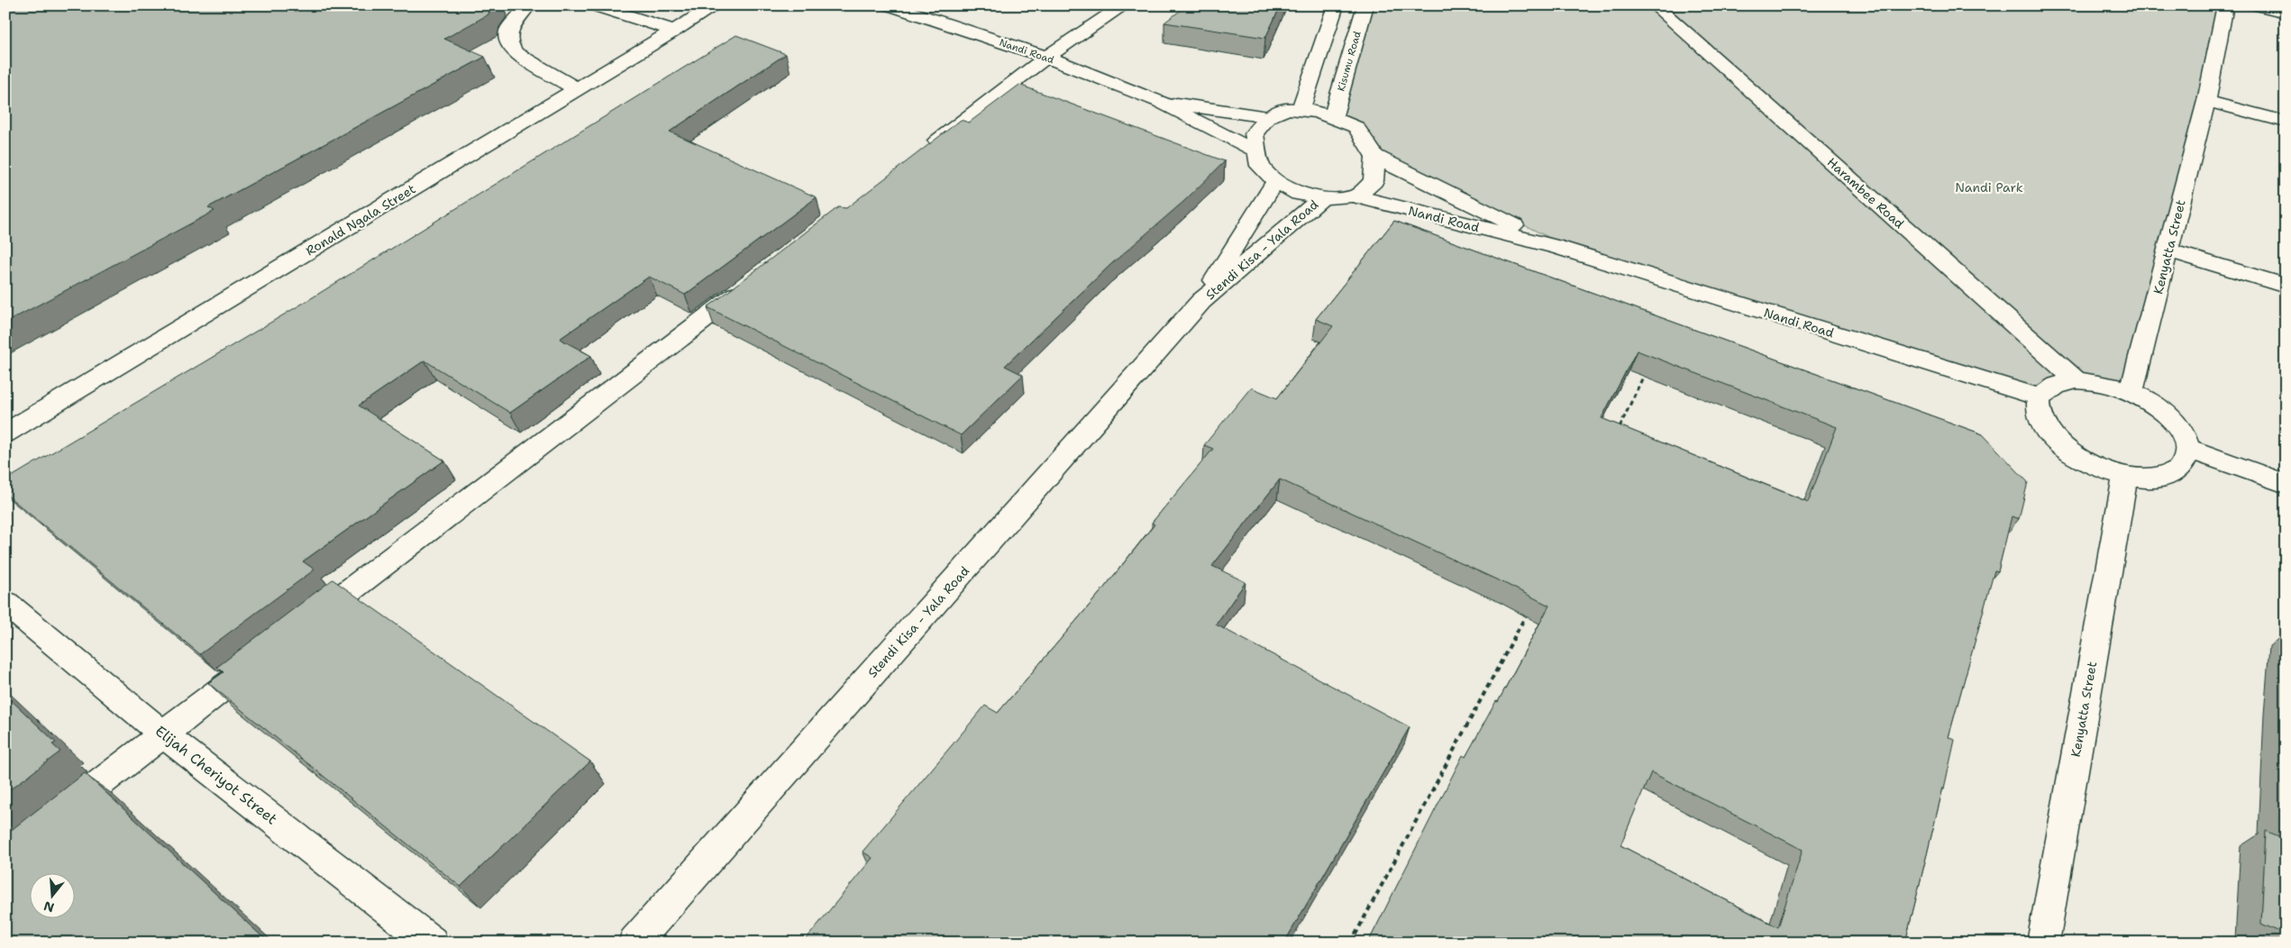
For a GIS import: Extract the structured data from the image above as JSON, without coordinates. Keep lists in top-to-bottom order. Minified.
{"streets":{"main road":["Nandi Road","Kisumu Road","Harambee Road","Ronald Ngala Street","Kenyatta Street","Stendi Kisa - Yala Road","Elijah Cheriyot Street"]},"crossings":[["Nandi Road","Kisumu Road"],["Nandi Road","Stendi Kisa - Yala Road"],["Kisumu Road","Stendi Kisa - Yala Road"]],"parks":["Nandi Park"],"north":"bottom"}
